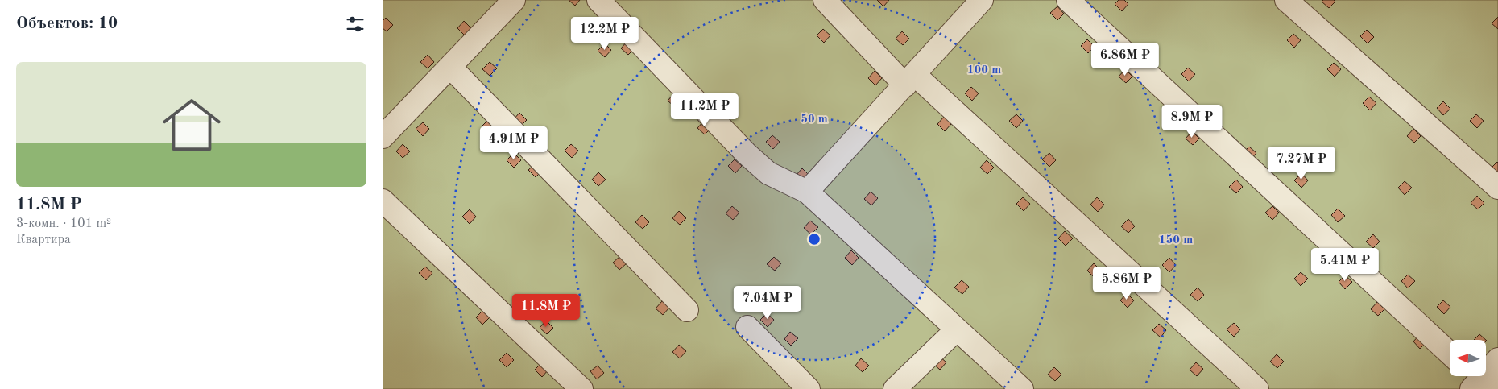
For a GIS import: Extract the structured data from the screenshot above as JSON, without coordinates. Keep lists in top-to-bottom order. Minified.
{"north":"left","page":{"heading":"Объектов: 10","price":["12.2M ₽","6.86M ₽","11.2M ₽","8.9M ₽","4.91M ₽","7.27M ₽","5.41M ₽","5.86M ₽","7.04M ₽","11.8M ₽"],"list":[{"name":"11.8M ₽","note":"3-комн. · 101 m² · Квартира"}]},"rings":["100 m","50 m","150 m"]}
